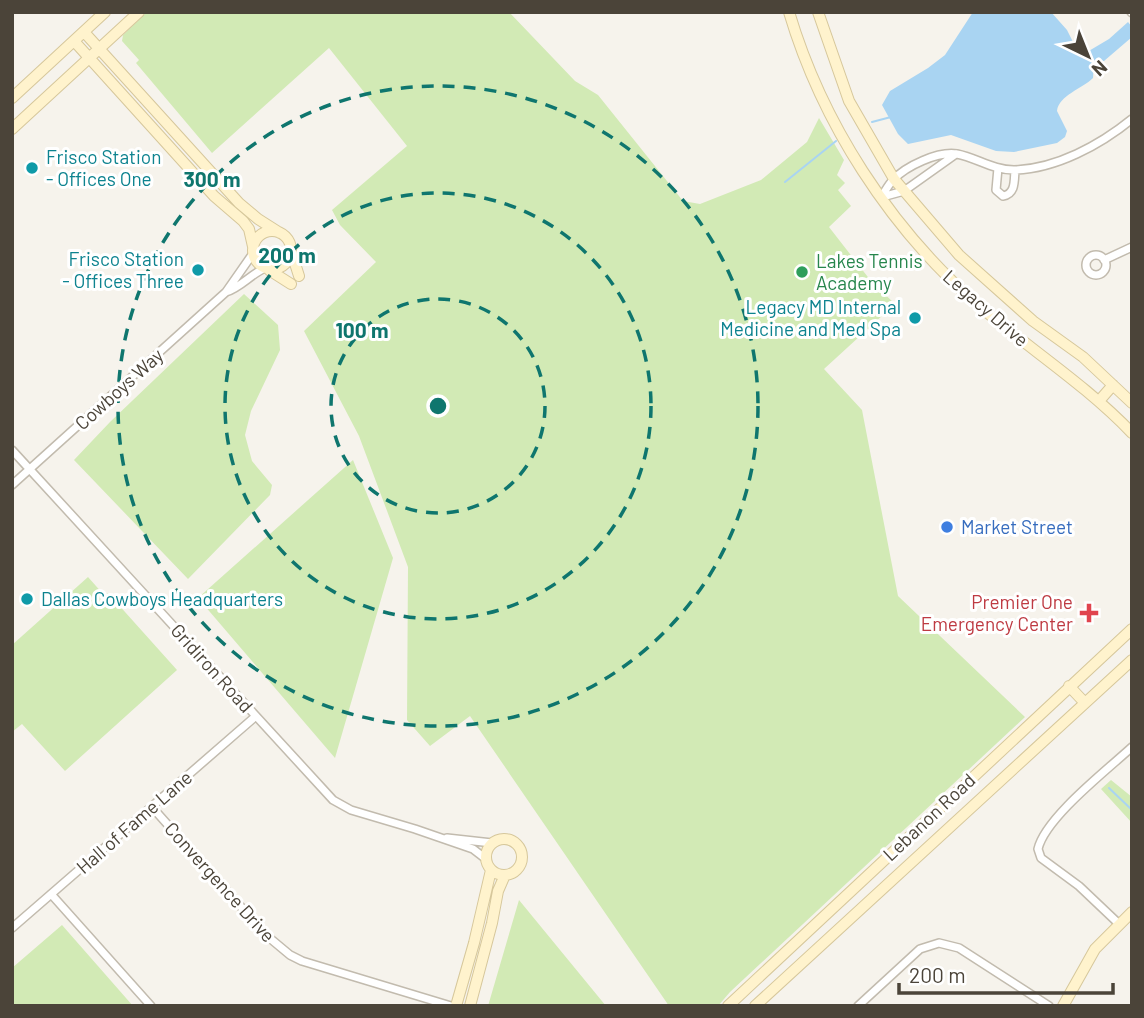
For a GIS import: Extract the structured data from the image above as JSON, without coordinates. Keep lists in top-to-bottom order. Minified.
{"streets":{"main road":["Legacy Drive","Lebanon Road"],"street":["Cowboys Way","Gridiron Road","Hall of Fame Lane","Convergence Drive"]},"crossings":[["Cowboys Way","Gridiron Road"],["Gridiron Road","Hall of Fame Lane"],["Hall of Fame Lane","Convergence Drive"]],"places":{"other":["Frisco Station - Offices One","Frisco Station - Offices Three","Lakes Tennis Academy","Legacy MD Internal Medicine and Med Spa","Market Street","Dallas Cowboys Headquarters"],"health":["Premier One Emergency Center"]},"scale_bar":"200 m","north":"bottom right","rings":["300 m","200 m","100 m"]}
